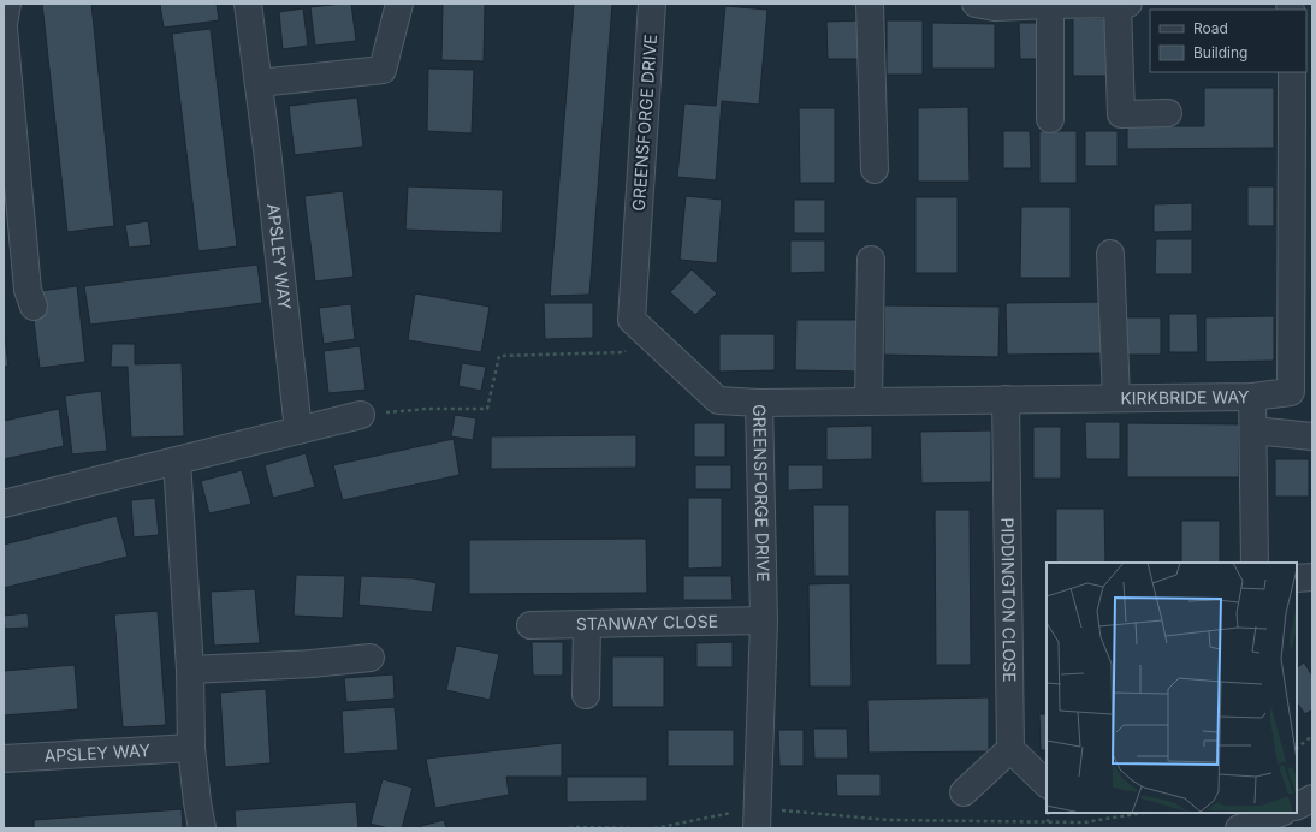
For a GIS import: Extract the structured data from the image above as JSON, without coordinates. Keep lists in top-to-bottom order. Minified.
{"streets":{"street":["GREENSFORGE DRIVE","APSLEY WAY","KIRKBRIDE WAY","PIDDINGTON CLOSE","STANWAY CLOSE"]},"crossings":[["GREENSFORGE DRIVE","KIRKBRIDE WAY"],["GREENSFORGE DRIVE","STANWAY CLOSE"],["KIRKBRIDE WAY","PIDDINGTON CLOSE"]],"legend":["Road","Building"]}
